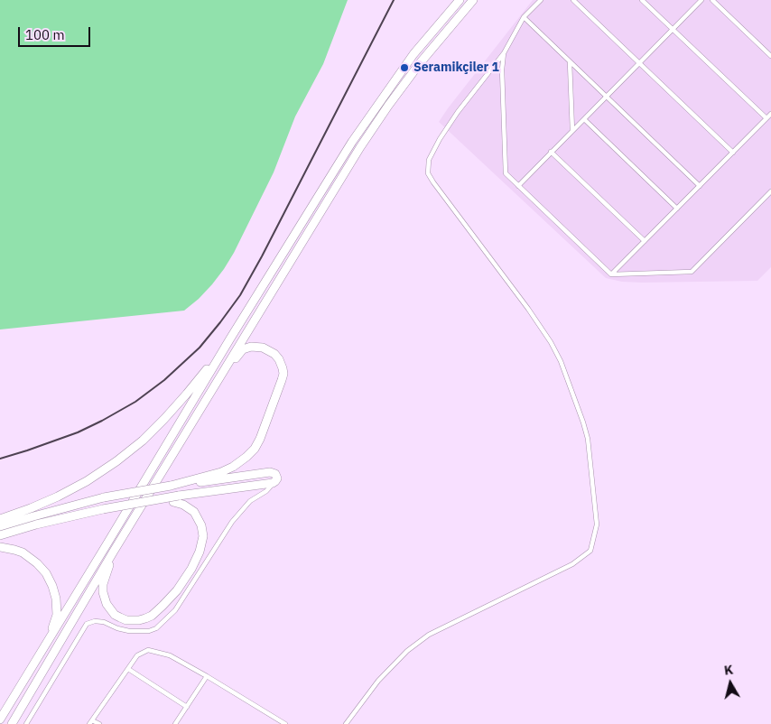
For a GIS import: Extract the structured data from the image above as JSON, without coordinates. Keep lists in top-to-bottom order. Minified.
{"places":["Seramikçiler 1"],"scale_bar":"100 m","north":"top"}
